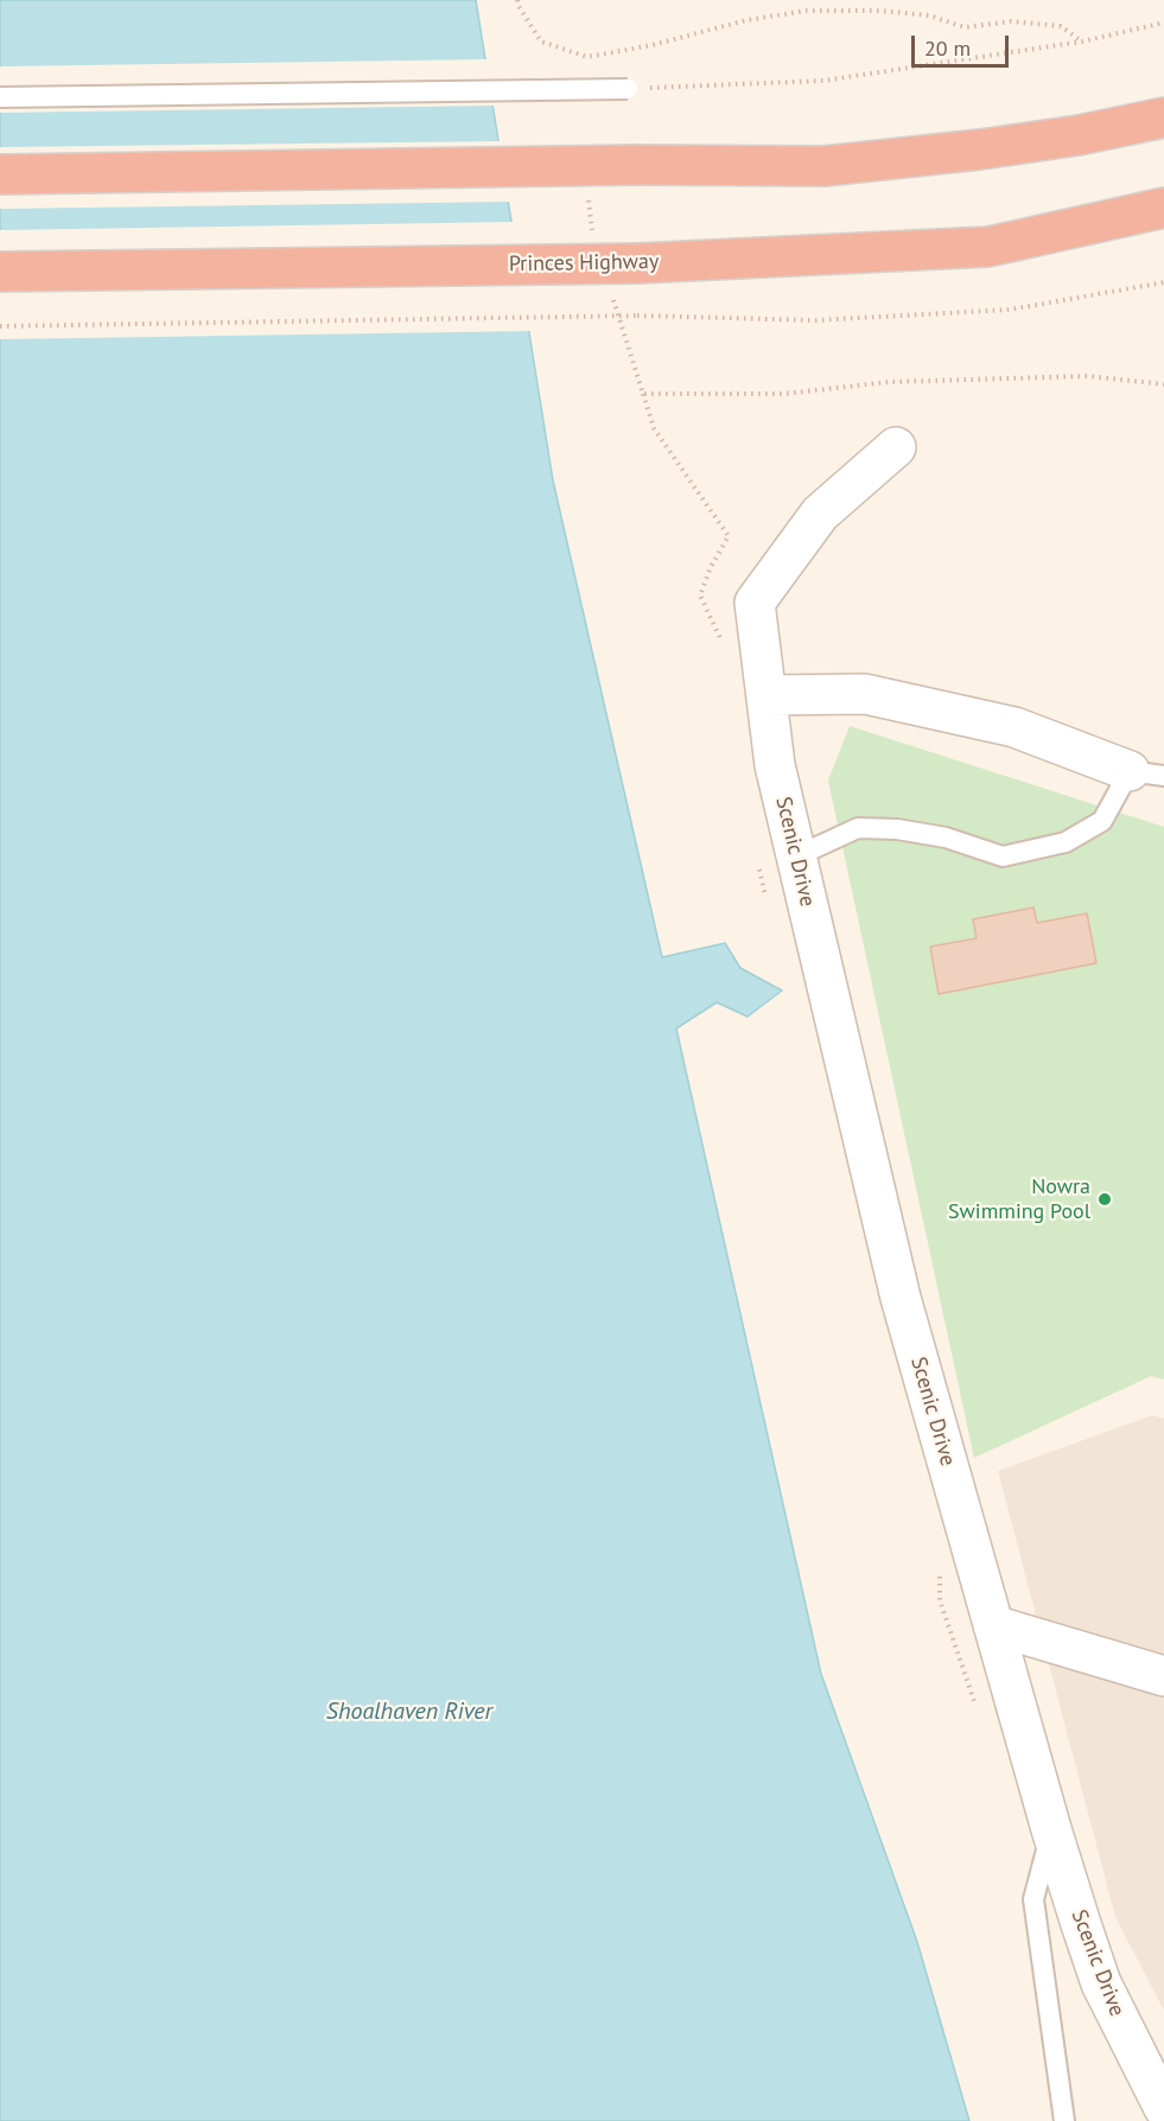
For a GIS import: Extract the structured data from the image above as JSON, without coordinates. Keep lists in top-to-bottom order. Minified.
{"streets":{"highway":["Princes Highway"],"street":["Scenic Drive"]},"water":["Shoalhaven River"],"places":["Nowra Swimming Pool"],"scale_bar":"20 m"}
